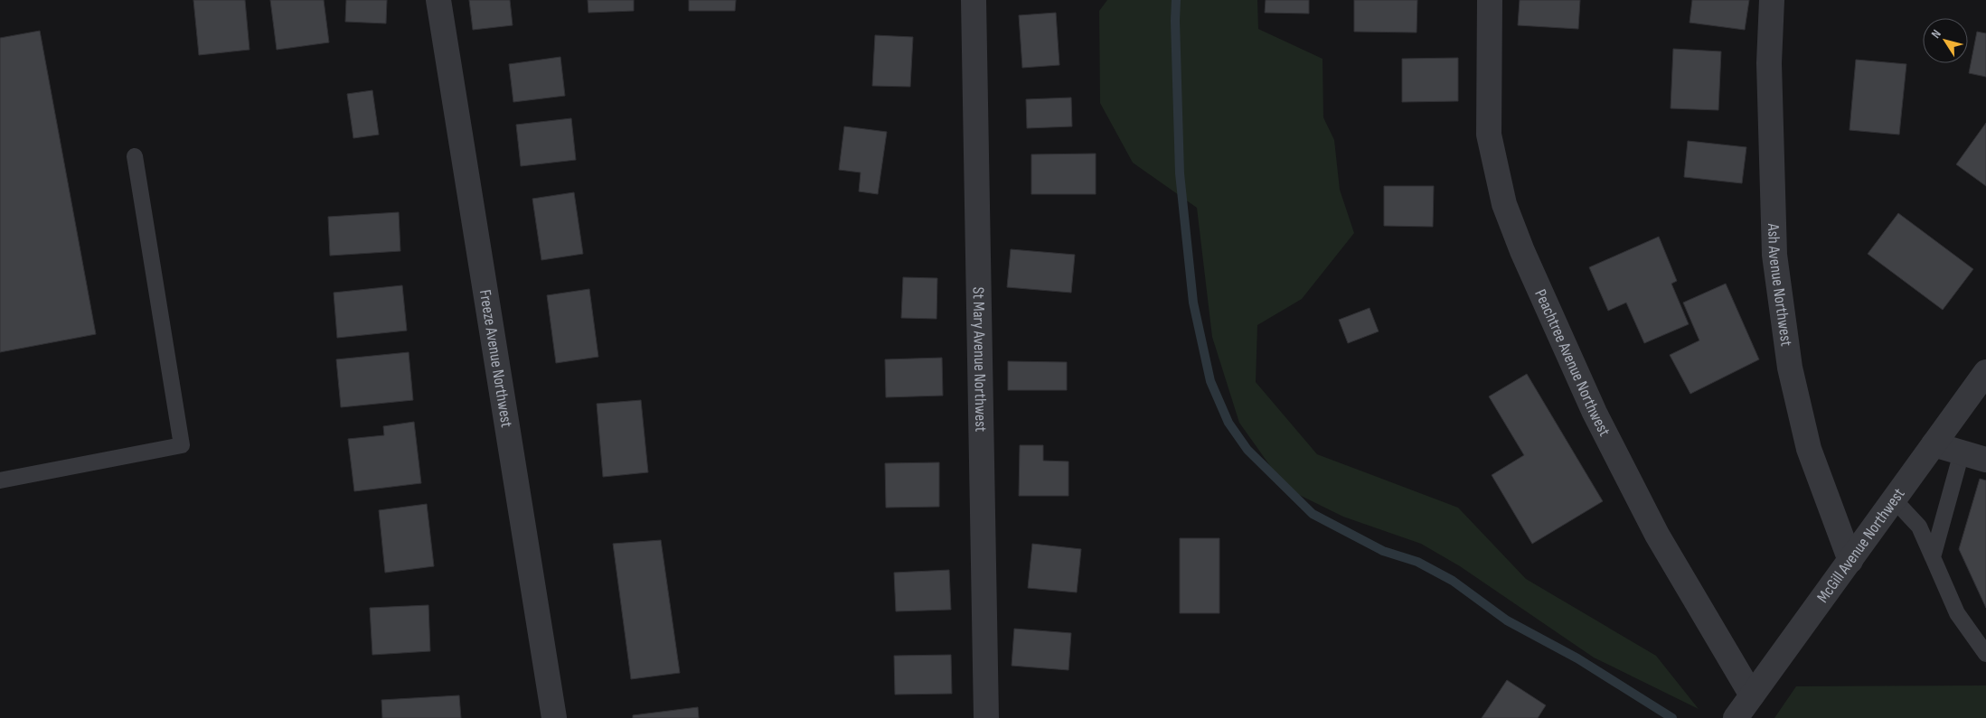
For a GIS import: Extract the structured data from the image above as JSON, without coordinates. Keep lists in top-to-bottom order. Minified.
{"streets":{"street":["Ash Avenue Northwest","Freeze Avenue Northwest","St Mary Avenue Northwest","Peachtree Avenue Northwest","McGill Avenue Northwest"]},"crossings":[["Ash Avenue Northwest","McGill Avenue Northwest"],["Peachtree Avenue Northwest","McGill Avenue Northwest"]],"north":"top left"}
